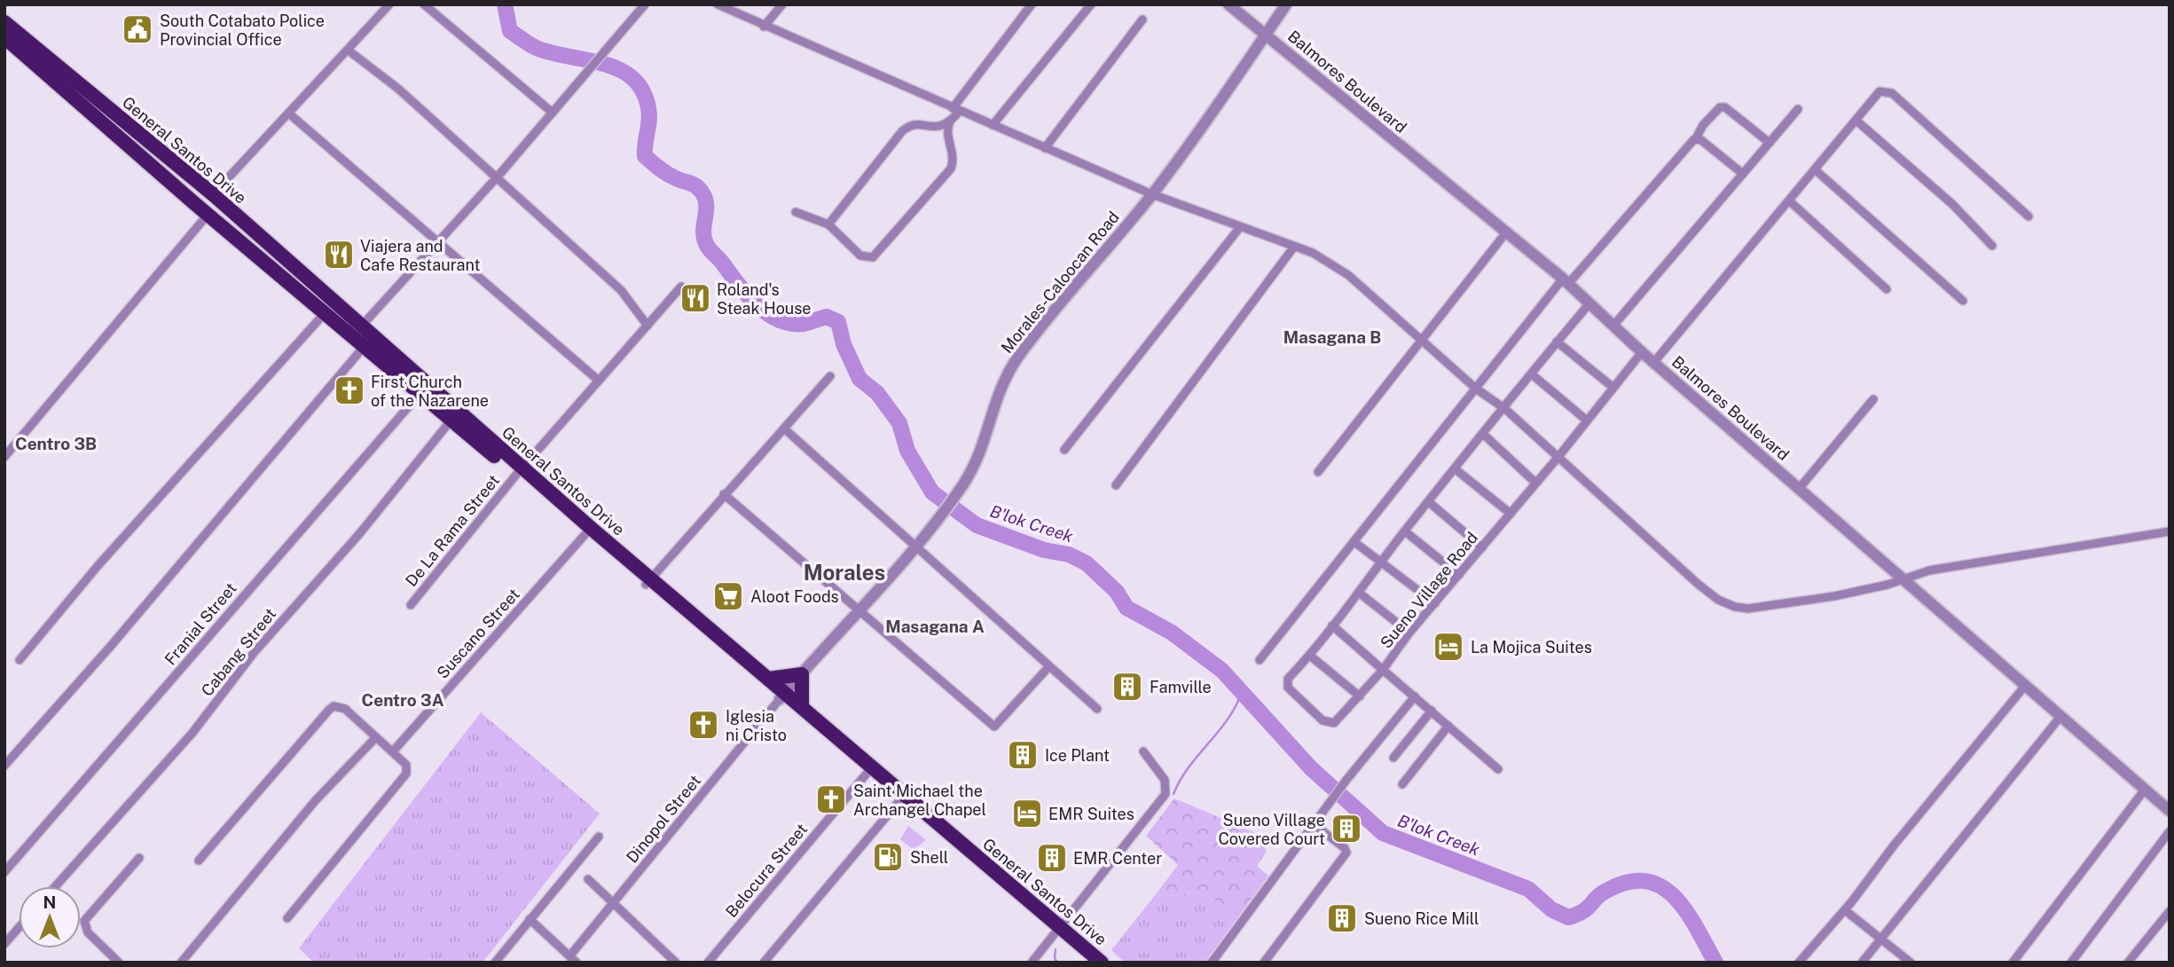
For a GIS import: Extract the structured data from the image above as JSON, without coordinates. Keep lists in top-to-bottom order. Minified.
{"streets":{"highway":["General Santos Drive"],"street":["Balmores Boulevard","Morales-Caloocan Road","De La Rama Street","Sueno Village Road","Franial Street","Suscano Street","Cabang Street","Dinopol Street","Belocura Street"]},"crossings":[["Balmores Boulevard","Morales-Caloocan Road"],["Balmores Boulevard","Sueno Village Road"],["General Santos Drive","Morales-Caloocan Road"],["General Santos Drive","De La Rama Street"],["General Santos Drive","Franial Street"],["General Santos Drive","Suscano Street"],["General Santos Drive","Cabang Street"],["General Santos Drive","Dinopol Street"],["General Santos Drive","Belocura Street"],["Morales-Caloocan Road","Dinopol Street"]],"districts":["Masagana B","Centro 3B","Morales","Masagana A","Centro 3A"],"water":["B'lok Creek"],"places":{"public building":["South Cotabato Police Provincial Office"],"restaurant":["Viajera and Cafe Restaurant","Roland's Steak House"],"church":["First Church of the Nazarene","Iglesia ni Cristo","Saint Michael the Archangel Chapel"],"supermarket":["Aloot Foods"],"hotel":["La Mojica Suites","EMR Suites"],"building":["Famville","Ice Plant","Sueno Village Covered Court","EMR Center","Sueno Rice Mill"],"fuel station":["Shell"]},"north":"top"}
